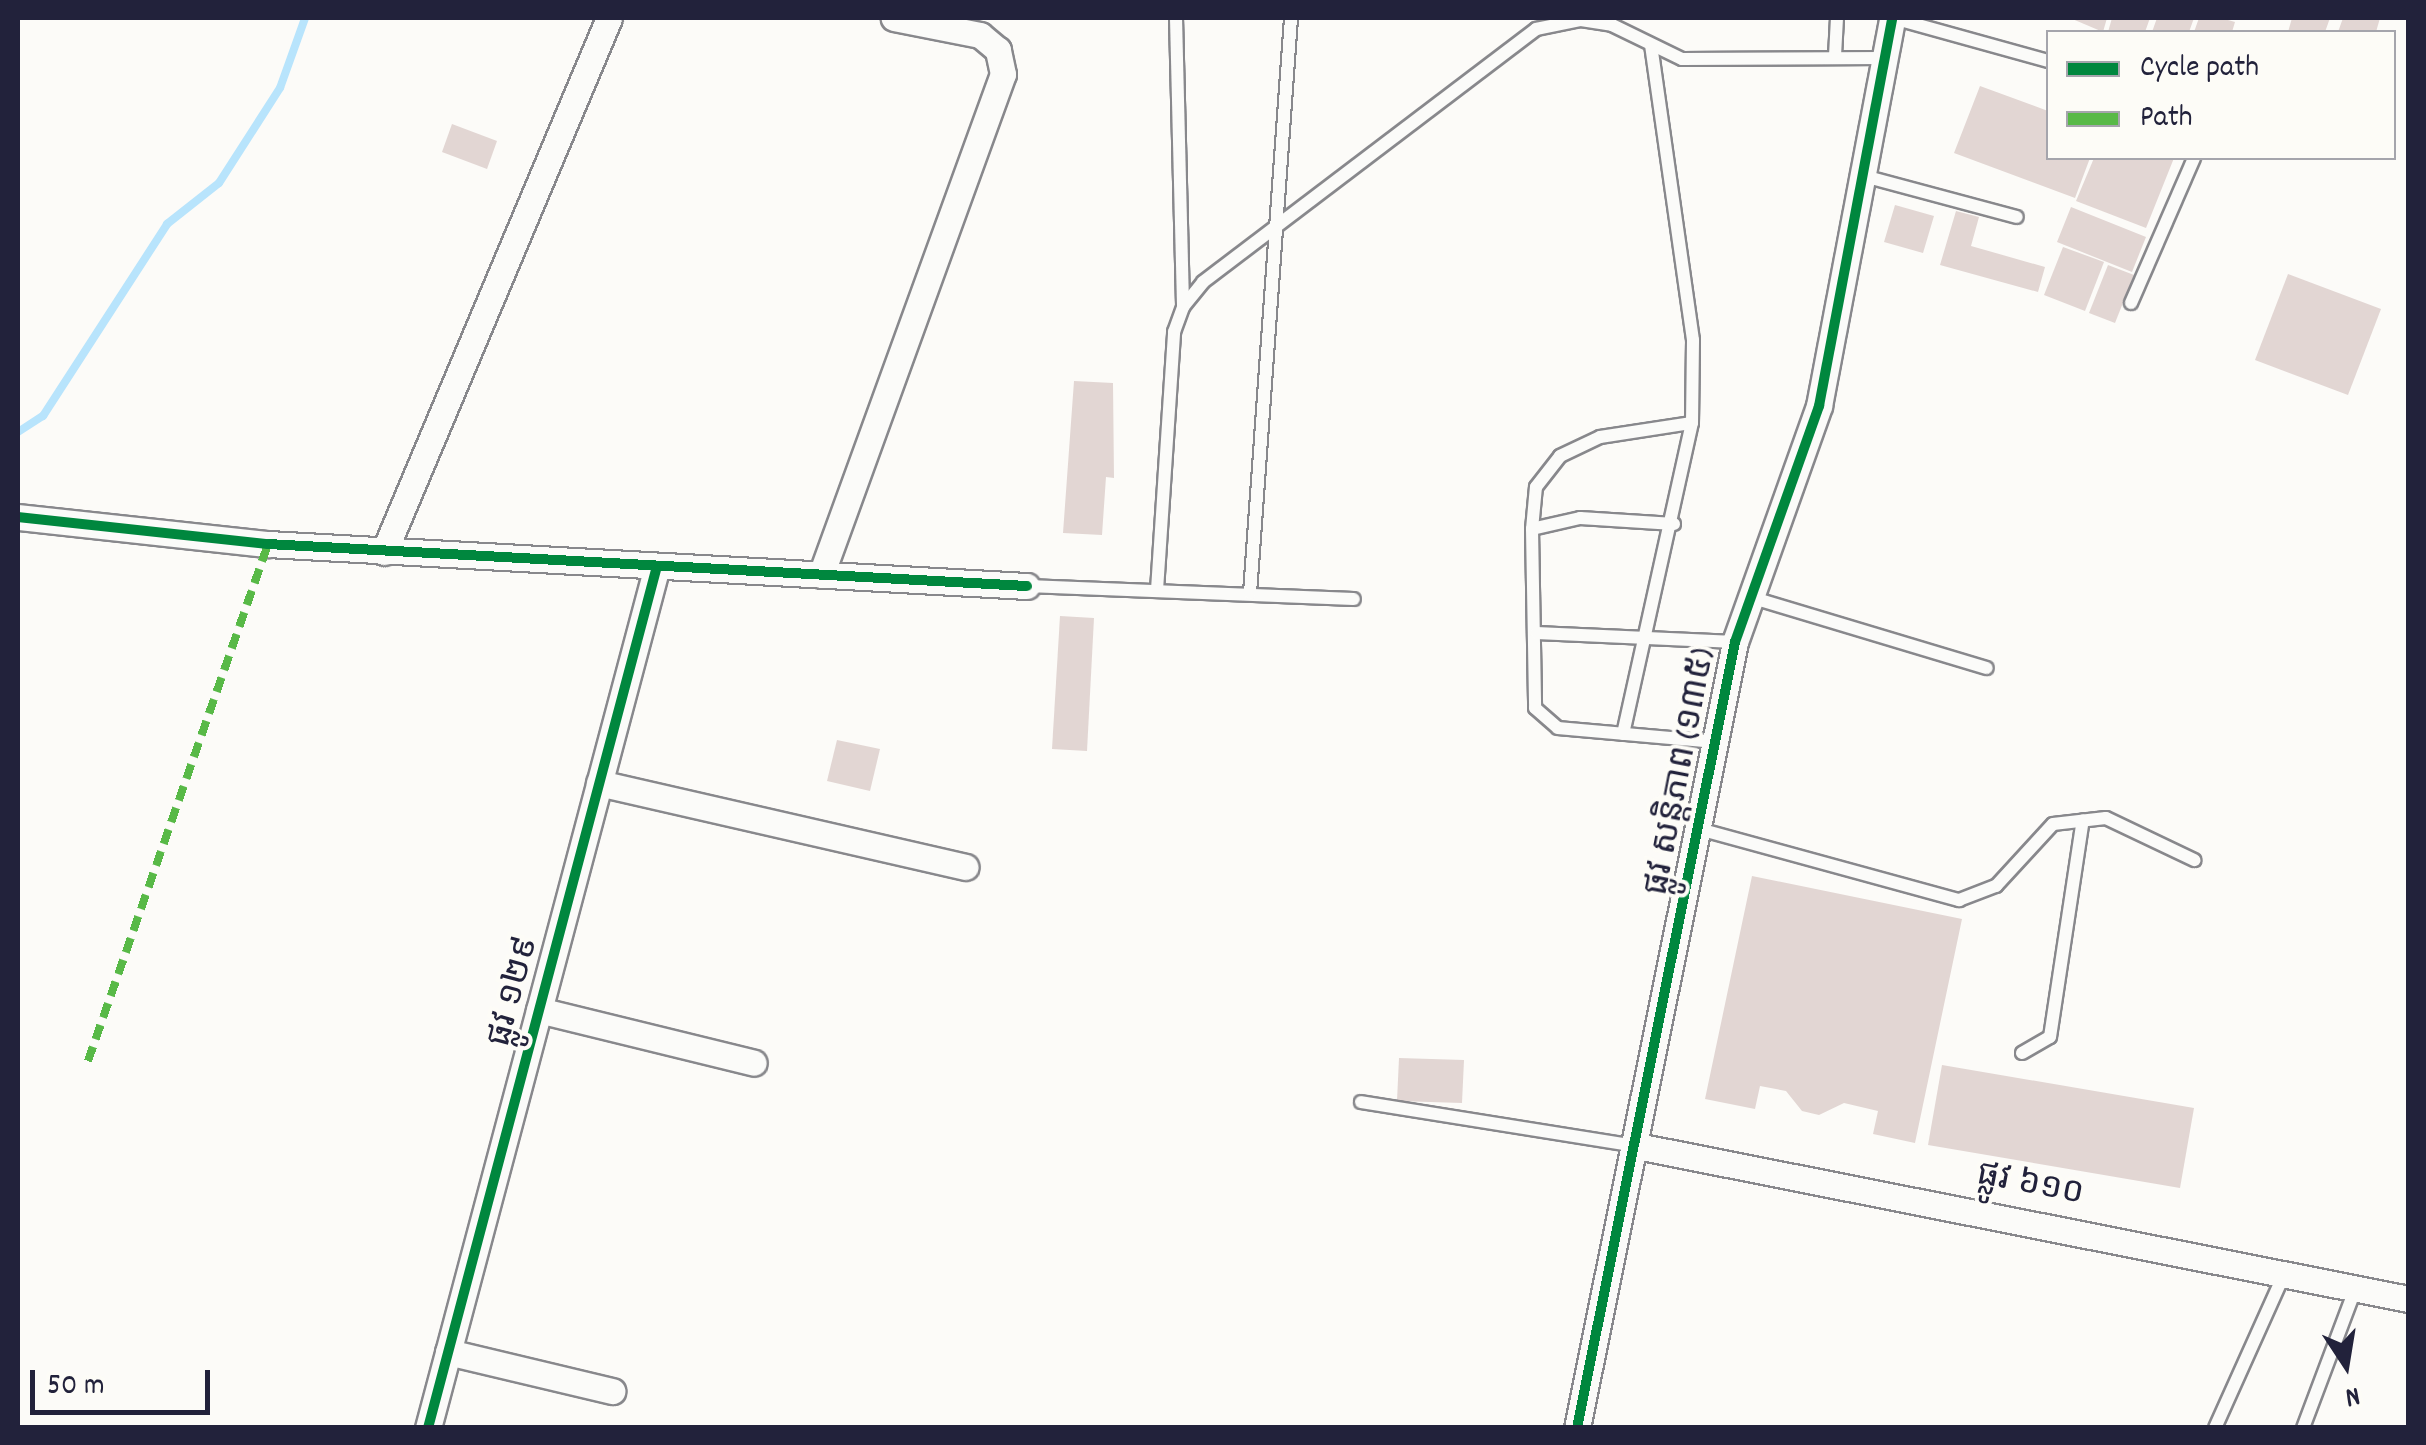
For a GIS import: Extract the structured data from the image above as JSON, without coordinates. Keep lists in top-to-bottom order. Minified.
{"streets":{"street":["ផ្លូវ សន្តិភាព (១៣៥)","ផ្លូវ ១២៩","ផ្លូវ ៦១០"]},"crossings":[["ផ្លូវ សន្តិភាព (១៣៥)","ផ្លូវ ៦១០"]],"legend":["Cycle path","Path"],"scale_bar":"50 m","north":"bottom"}
